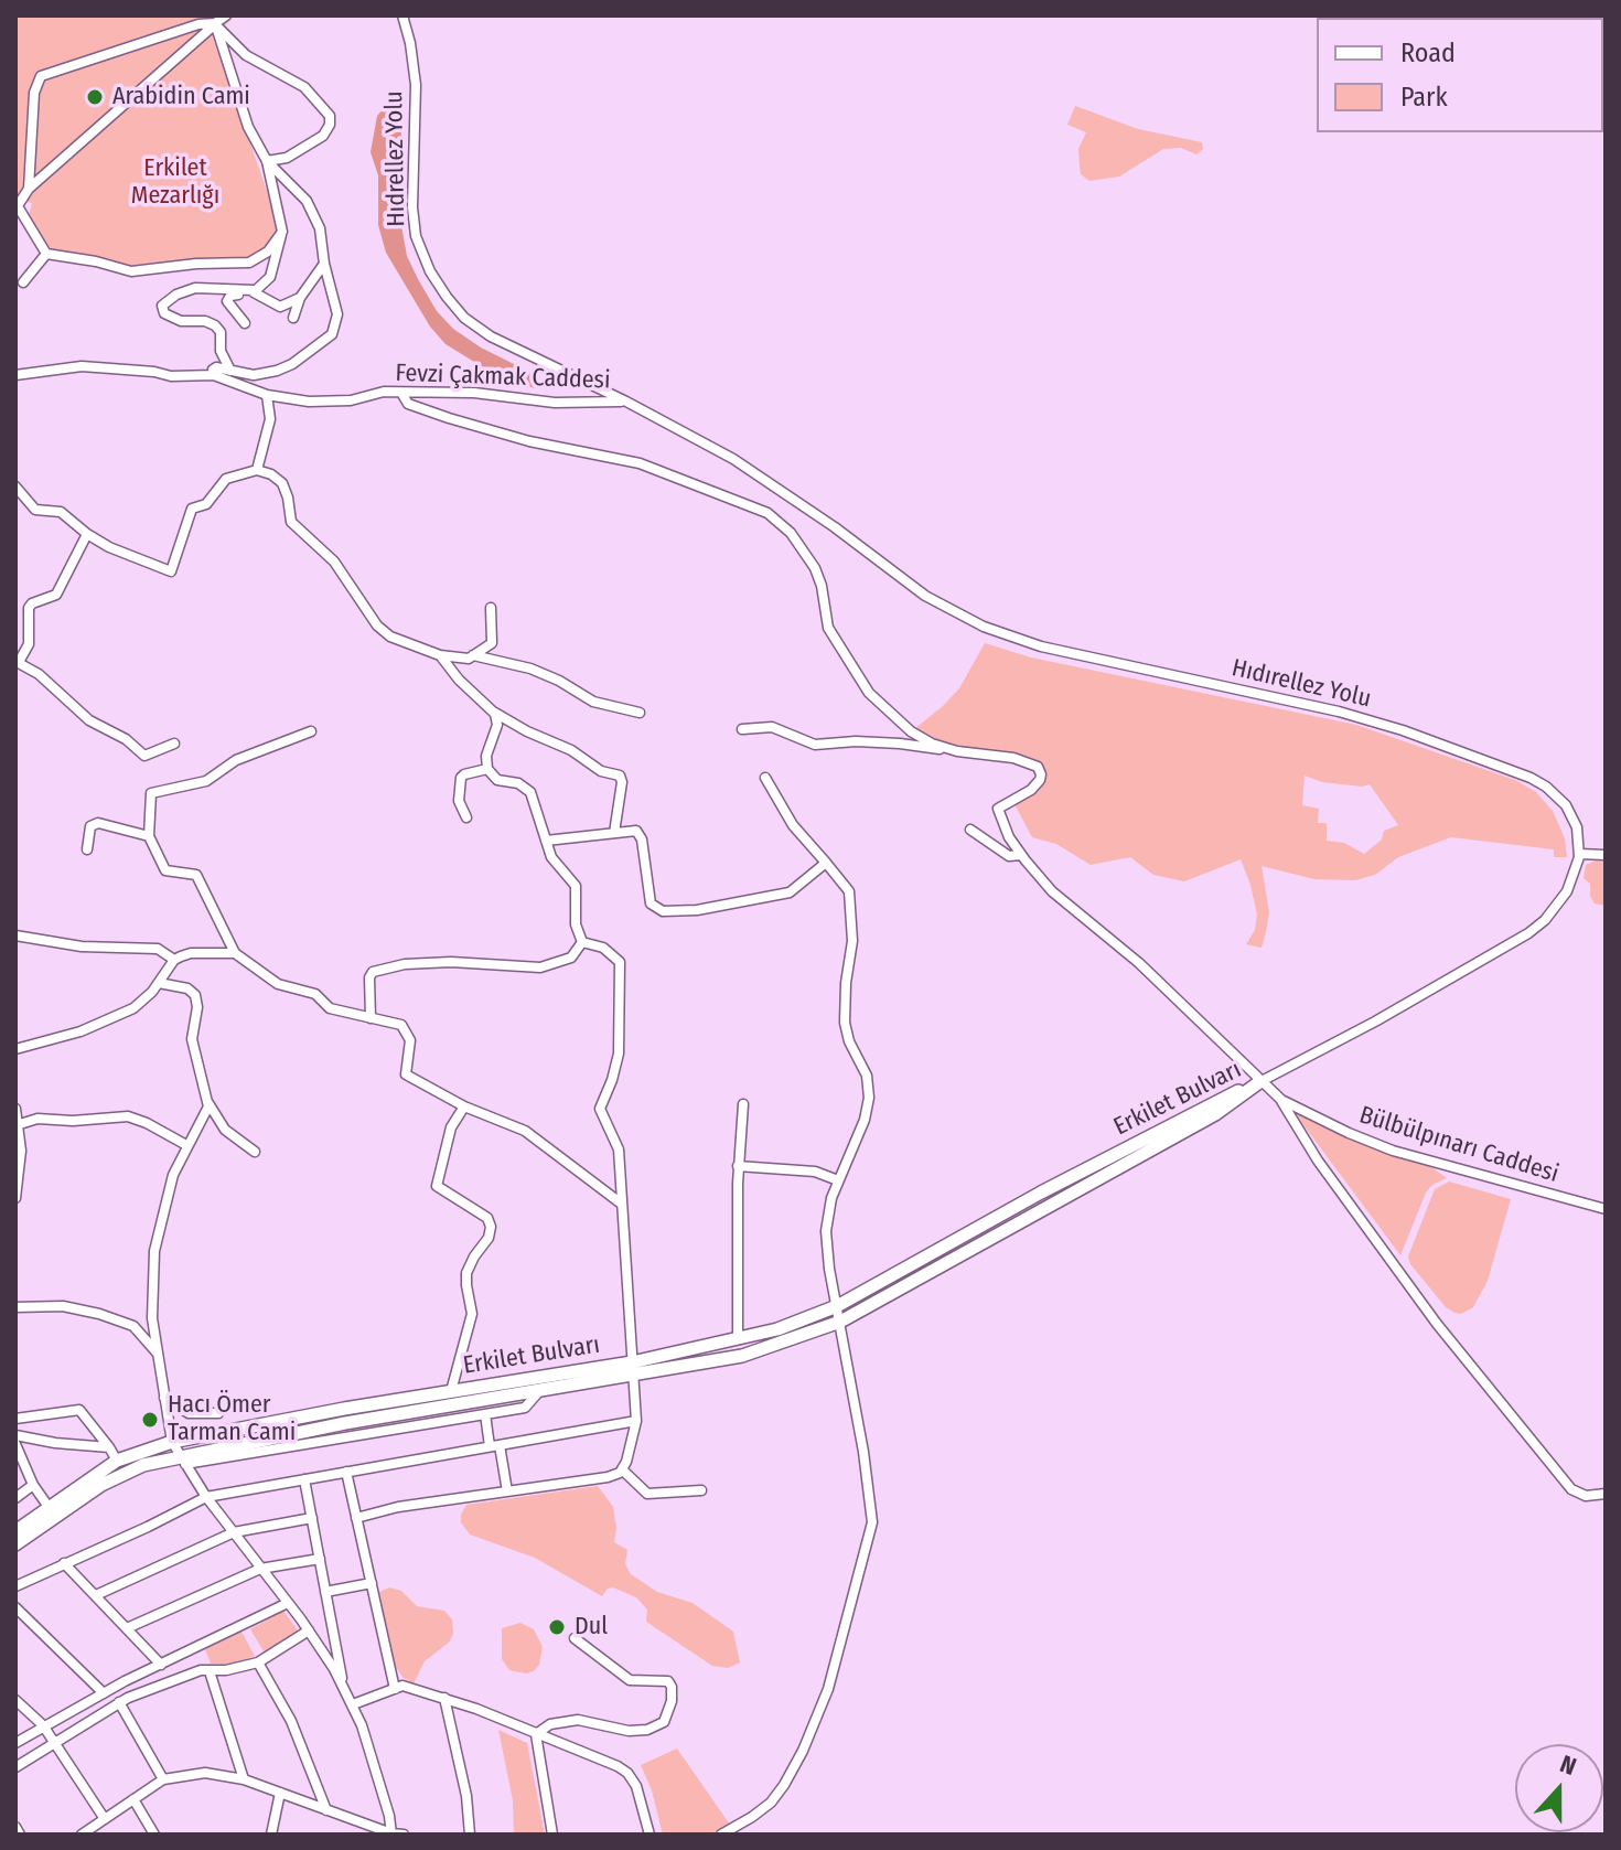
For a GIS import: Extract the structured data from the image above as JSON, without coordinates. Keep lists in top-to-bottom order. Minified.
{"streets":{"main road":["Erkilet Bulvarı"],"street":["Hıdrellez Yolu","Fevzi Çakmak Caddesi","Hıdırellez Yolu","Bülbülpınarı Caddesi"]},"crossings":[["Hıdrellez Yolu","Fevzi Çakmak Caddesi"],["Hıdrellez Yolu","Hıdırellez Yolu"],["Fevzi Çakmak Caddesi","Hıdırellez Yolu"],["Erkilet Bulvarı","Bülbülpınarı Caddesi"]],"parks":["Erkilet Mezarlığı"],"places":["Arabidin Cami","Hacı Ömer Tarman Cami","Dul"],"legend":["Road","Park"],"north":"top"}
